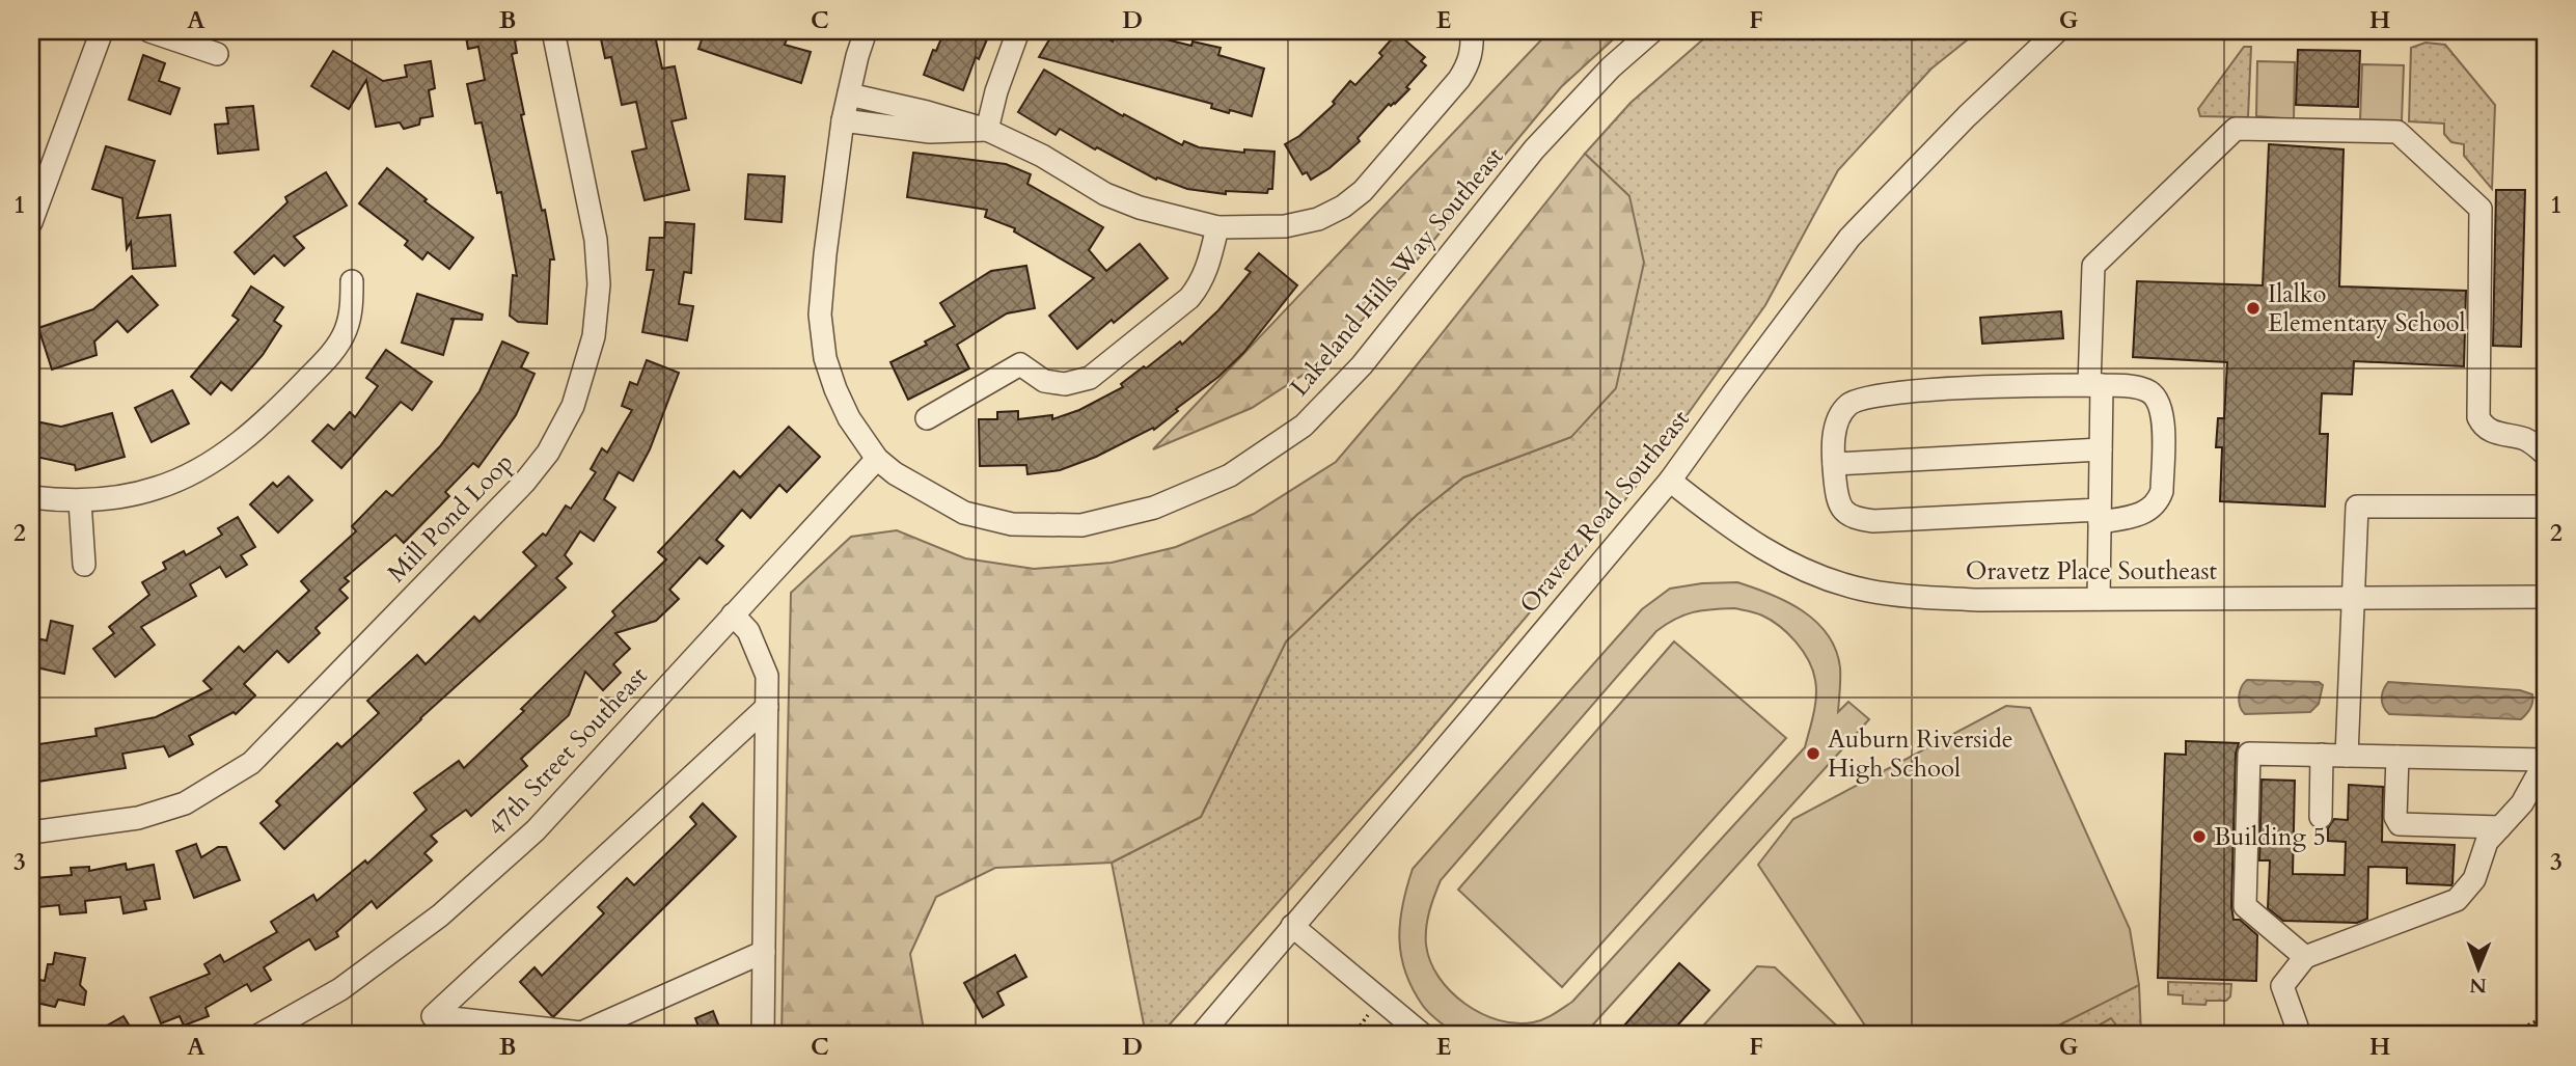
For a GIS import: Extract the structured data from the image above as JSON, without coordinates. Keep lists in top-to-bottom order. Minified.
{"streets":{"street":["Lakeland Hills Way Southeast","Oravetz Road Southeast","Mill Pond Loop","Oravetz Place Southeast","47th Street Southeast"]},"crossings":[["Lakeland Hills Way Southeast","47th Street Southeast"],["Oravetz Road Southeast","Oravetz Place Southeast"]],"places":["Ilalko Elementary School","Auburn Riverside High School","Building 5"],"north":"bottom","grid":{"columns":["A","B","C","D","E","F","G","H"],"rows":["1","2","3"]}}
